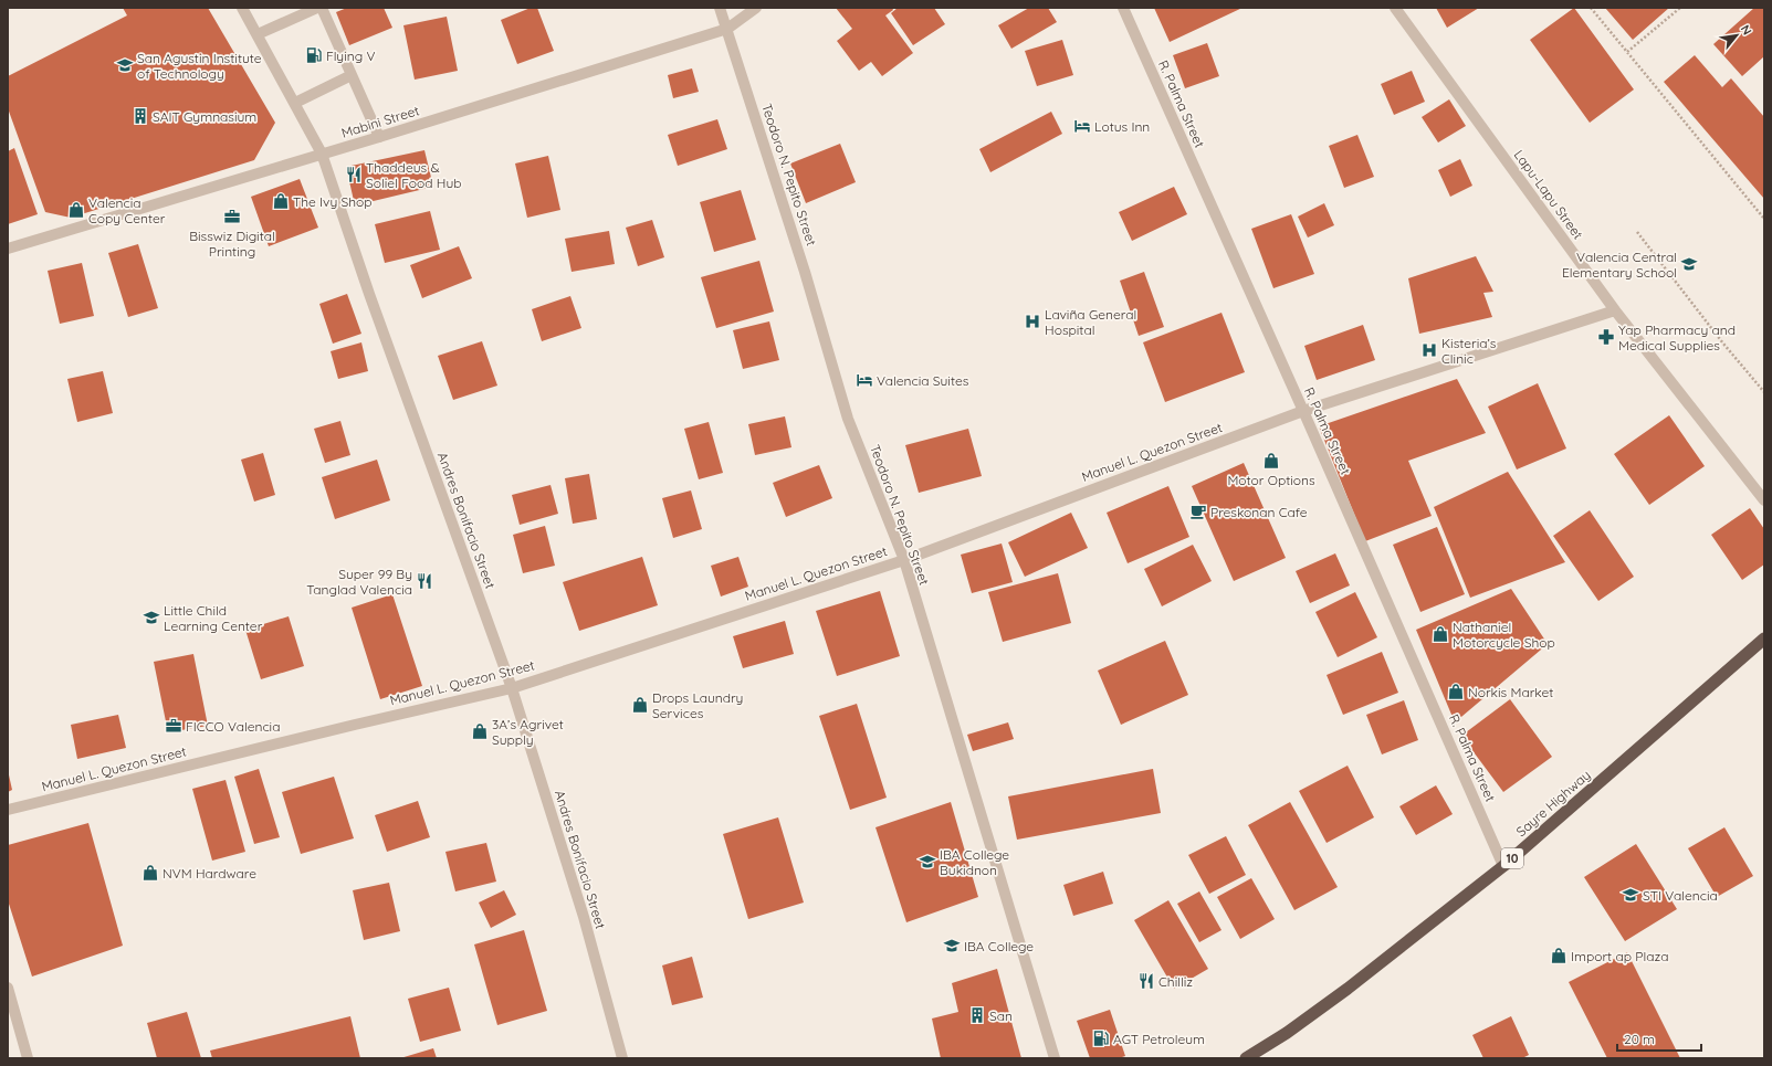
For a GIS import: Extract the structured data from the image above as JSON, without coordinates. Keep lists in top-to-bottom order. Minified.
{"streets":{"highway":["Sayre Highway","10"],"street":["R. Palma Street","Mabini Street","Teodoro N. Pepito Street","Lapu-Lapu Street","Manuel L. Quezon Street","Andres Bonifacio Street"]},"crossings":[["R. Palma Street","Manuel L. Quezon Street"],["R. Palma Street","Sayre Highway"],["Mabini Street","Teodoro N. Pepito Street"],["Mabini Street","Andres Bonifacio Street"],["Teodoro N. Pepito Street","Manuel L. Quezon Street"],["Lapu-Lapu Street","Manuel L. Quezon Street"],["Manuel L. Quezon Street","Andres Bonifacio Street"]],"places":{"fuel station":["Flying V","AGT Petroleum"],"school or university":["San Agustin Institute of Technology","Valencia Central Elementary School","Little Child Learning Center","IBA College Bukidnon","STI Valencia","IBA College"],"building":["SAIT Gymnasium","San"],"hotel":["Lotus Inn","Valencia Suites"],"restaurant":["Thaddeus & Soliel Food Hub","Super 99 By Tanglad Valencia","Chilliz"],"shop":["The Ivy Shop","Valencia Copy Center","Motor Options","Nathaniel Motorcycle Shop","Norkis Market","Drops Laundry Services","3A’s Agrivet Supply","NVM Hardware","Import ap Plaza"],"office":["Bisswiz Digital Printing","FICCO Valencia"],"hospital":["Laviña General Hospital","Kisteria’s Clinic"],"pharmacy":["Yap Pharmacy and Medical Supplies"],"cafe":["Preskonan Cafe"]},"scale_bar":"20 m","north":"top right"}
